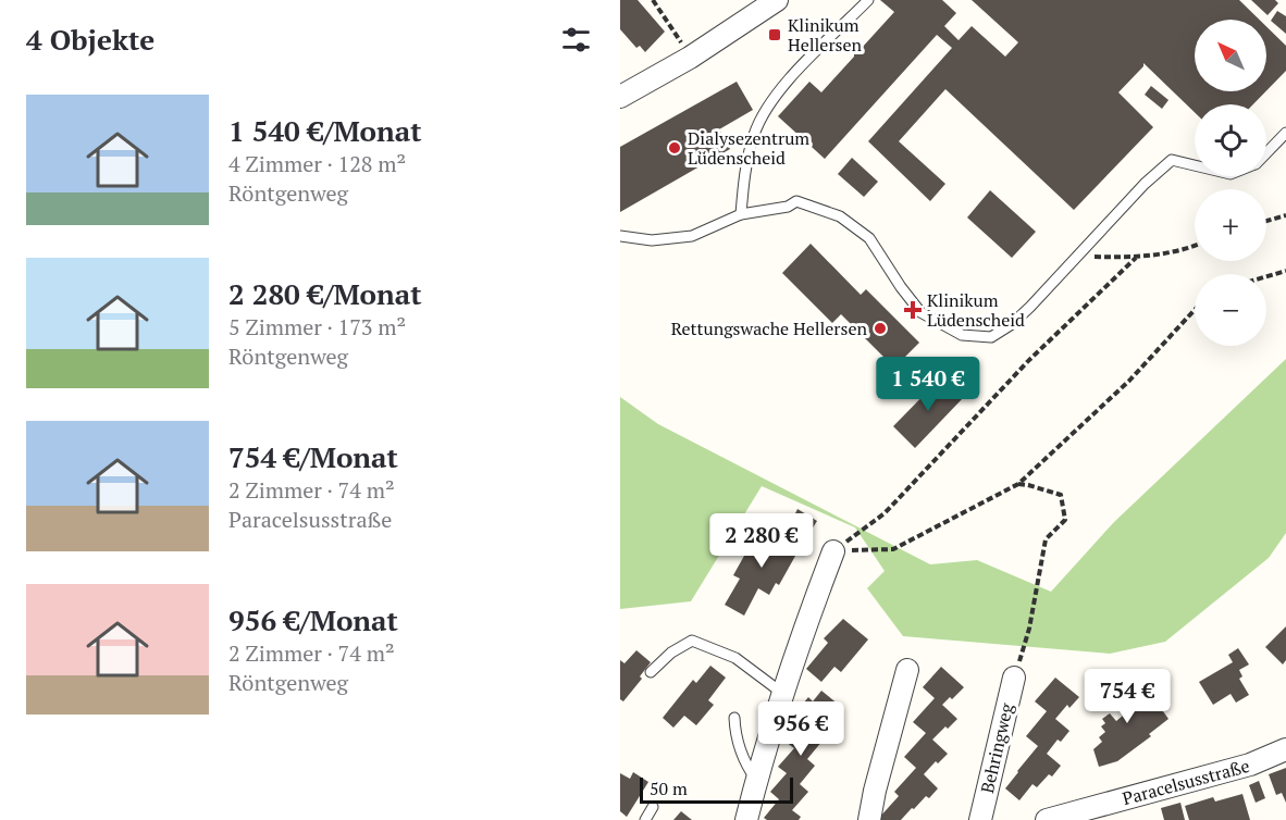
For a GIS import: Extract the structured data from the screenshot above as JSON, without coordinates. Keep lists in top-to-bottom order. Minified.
{"streets":{"street":["Behringweg","Paracelsusstraße"]},"places":{"transit":["Klinikum Hellersen"],"other":["Dialysezentrum Lüdenscheid","Rettungswache Hellersen"],"health":["Klinikum Lüdenscheid"]},"scale_bar":"50 m","north":"top left","page":{"heading":"4 Objekte","map_buttons":["+","−"],"list":[{"name":"1 540 €/Monat","note":"4 Zimmer · 128 m² · Röntgenweg"},{"name":"2 280 €/Monat","note":"5 Zimmer · 173 m² · Röntgenweg"},{"name":"754 €/Monat","note":"2 Zimmer · 74 m² · Paracelsusstraße"},{"name":"956 €/Monat","note":"2 Zimmer · 74 m² · Röntgenweg"}],"price":["1 540 €","2 280 €","754 €","956 €"],"scale":"50 m"}}
